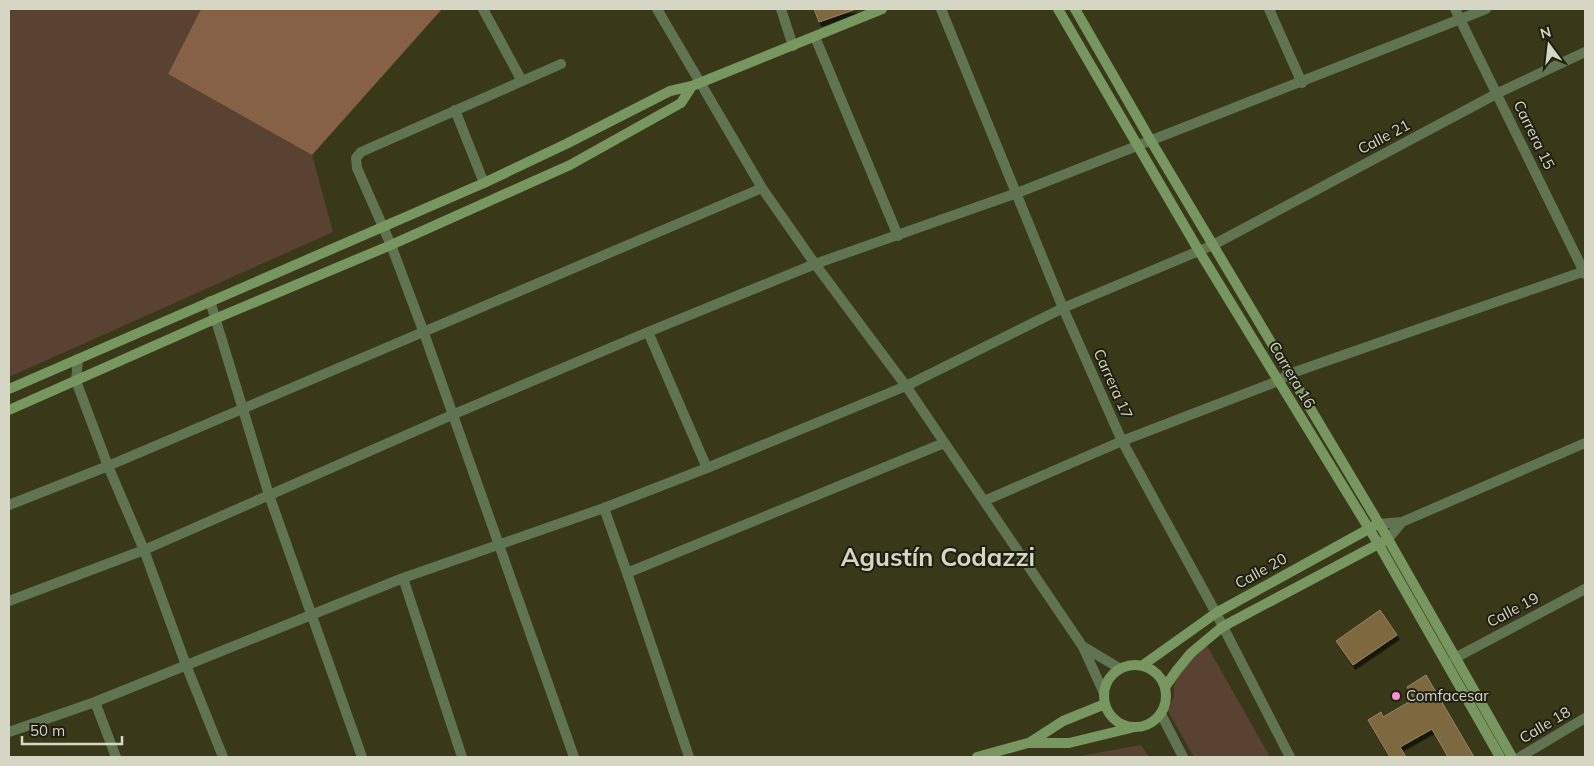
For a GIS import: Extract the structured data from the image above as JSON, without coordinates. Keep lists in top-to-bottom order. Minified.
{"streets":{"street":["Carrera 15","Calle 21","Carrera 16","Carrera 17","Calle 20","Calle 19","Calle 18"]},"crossings":[["Carrera 15","Calle 21"],["Calle 21","Carrera 16"],["Calle 21","Carrera 17"],["Carrera 16","Calle 20"],["Carrera 16","Calle 19"],["Carrera 17","Calle 20"]],"districts":["Agustín Codazzi"],"places":["Comfacesar"],"scale_bar":"50 m","north":"top"}
